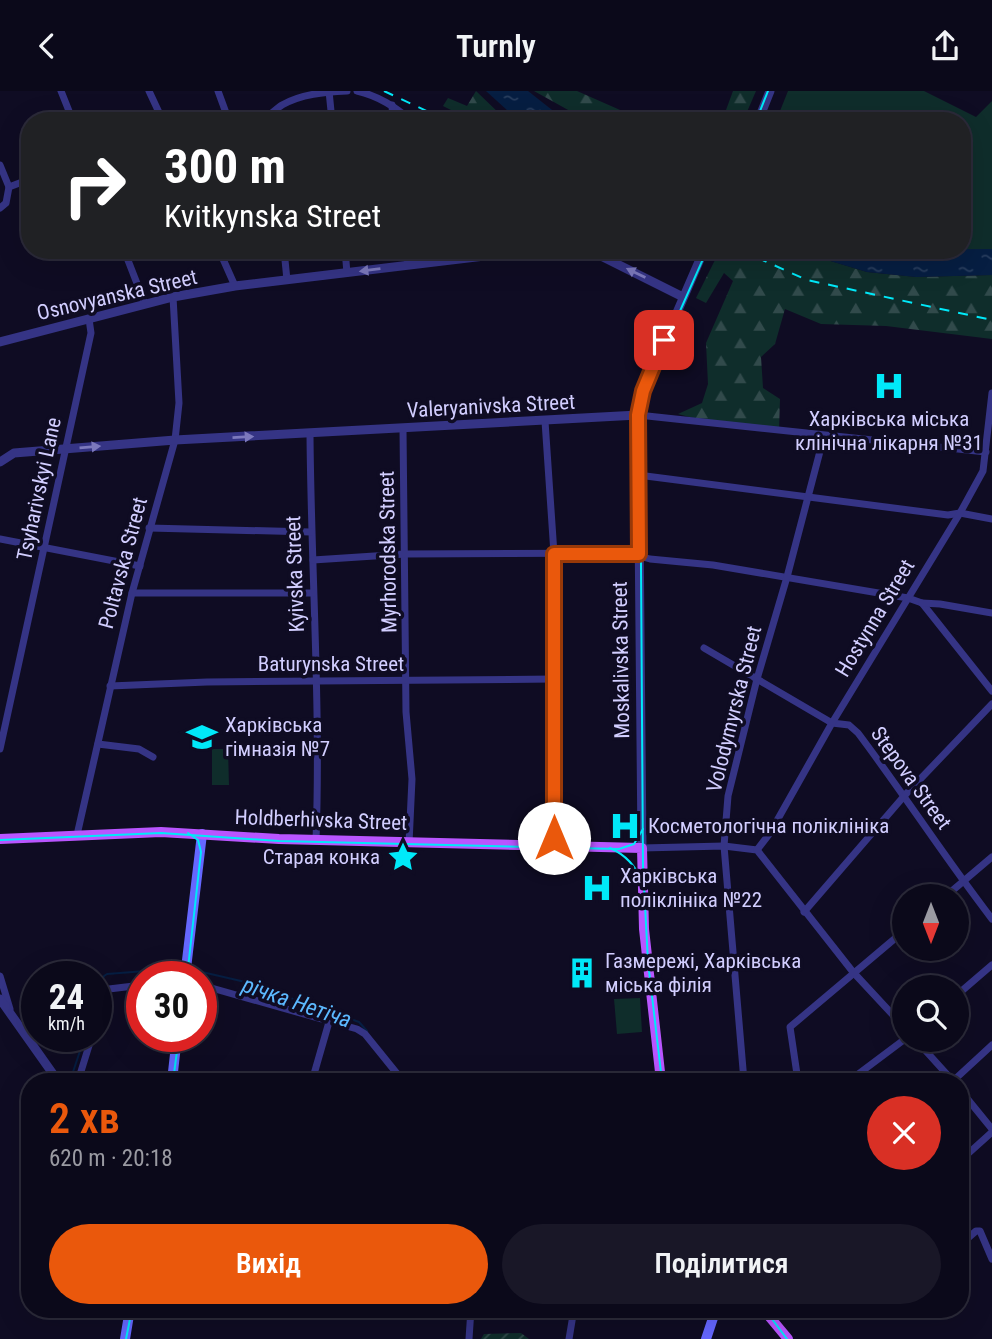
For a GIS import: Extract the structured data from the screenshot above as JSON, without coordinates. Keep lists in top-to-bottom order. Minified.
{"streets":{"main road":["Moskalivska Street","Holdberhivska Street"],"street":["Osnovyanska Street","Valeryanivska Street","Tsyharivskyi Lane","Myrhorodska Street","Poltavska Street","Kyivska Street","Hostynna Street","Baturynska Street","Volodymyrska Street","Stepova Street"]},"crossings":[["Osnovyanska Street","Tsyharivskyi Lane"],["Osnovyanska Street","Poltavska Street"],["Valeryanivska Street","Tsyharivskyi Lane"],["Valeryanivska Street","Myrhorodska Street"],["Valeryanivska Street","Poltavska Street"],["Valeryanivska Street","Kyivska Street"],["Valeryanivska Street","Hostynna Street"],["Valeryanivska Street","Moskalivska Street"],["Valeryanivska Street","Volodymyrska Street"],["Myrhorodska Street","Baturynska Street"],["Myrhorodska Street","Holdberhivska Street"],["Poltavska Street","Baturynska Street"],["Poltavska Street","Holdberhivska Street"],["Kyivska Street","Baturynska Street"],["Kyivska Street","Holdberhivska Street"],["Hostynna Street","Stepova Street"],["Moskalivska Street","Holdberhivska Street"],["Volodymyrska Street","Stepova Street"]],"water":["річка Нетіча"],"places":{"hospital":["Харківська міська клінічна лікарня №31","Косметологічна поліклініка","Харківська поліклініка №22"],"school or university":["Харківська гімназія №7"],"place":["Старая конка"],"building":["Газмережі, Харківська міська філія"]},"north":"bottom","page":{"header":"Turnly","turn":["300 m","Kvitkynska Street"],"speed":"24 km/h","limit":"30","heading":["2 хв","620 m · 20:18"],"buttons":["Вихід","Поділитися"]}}
